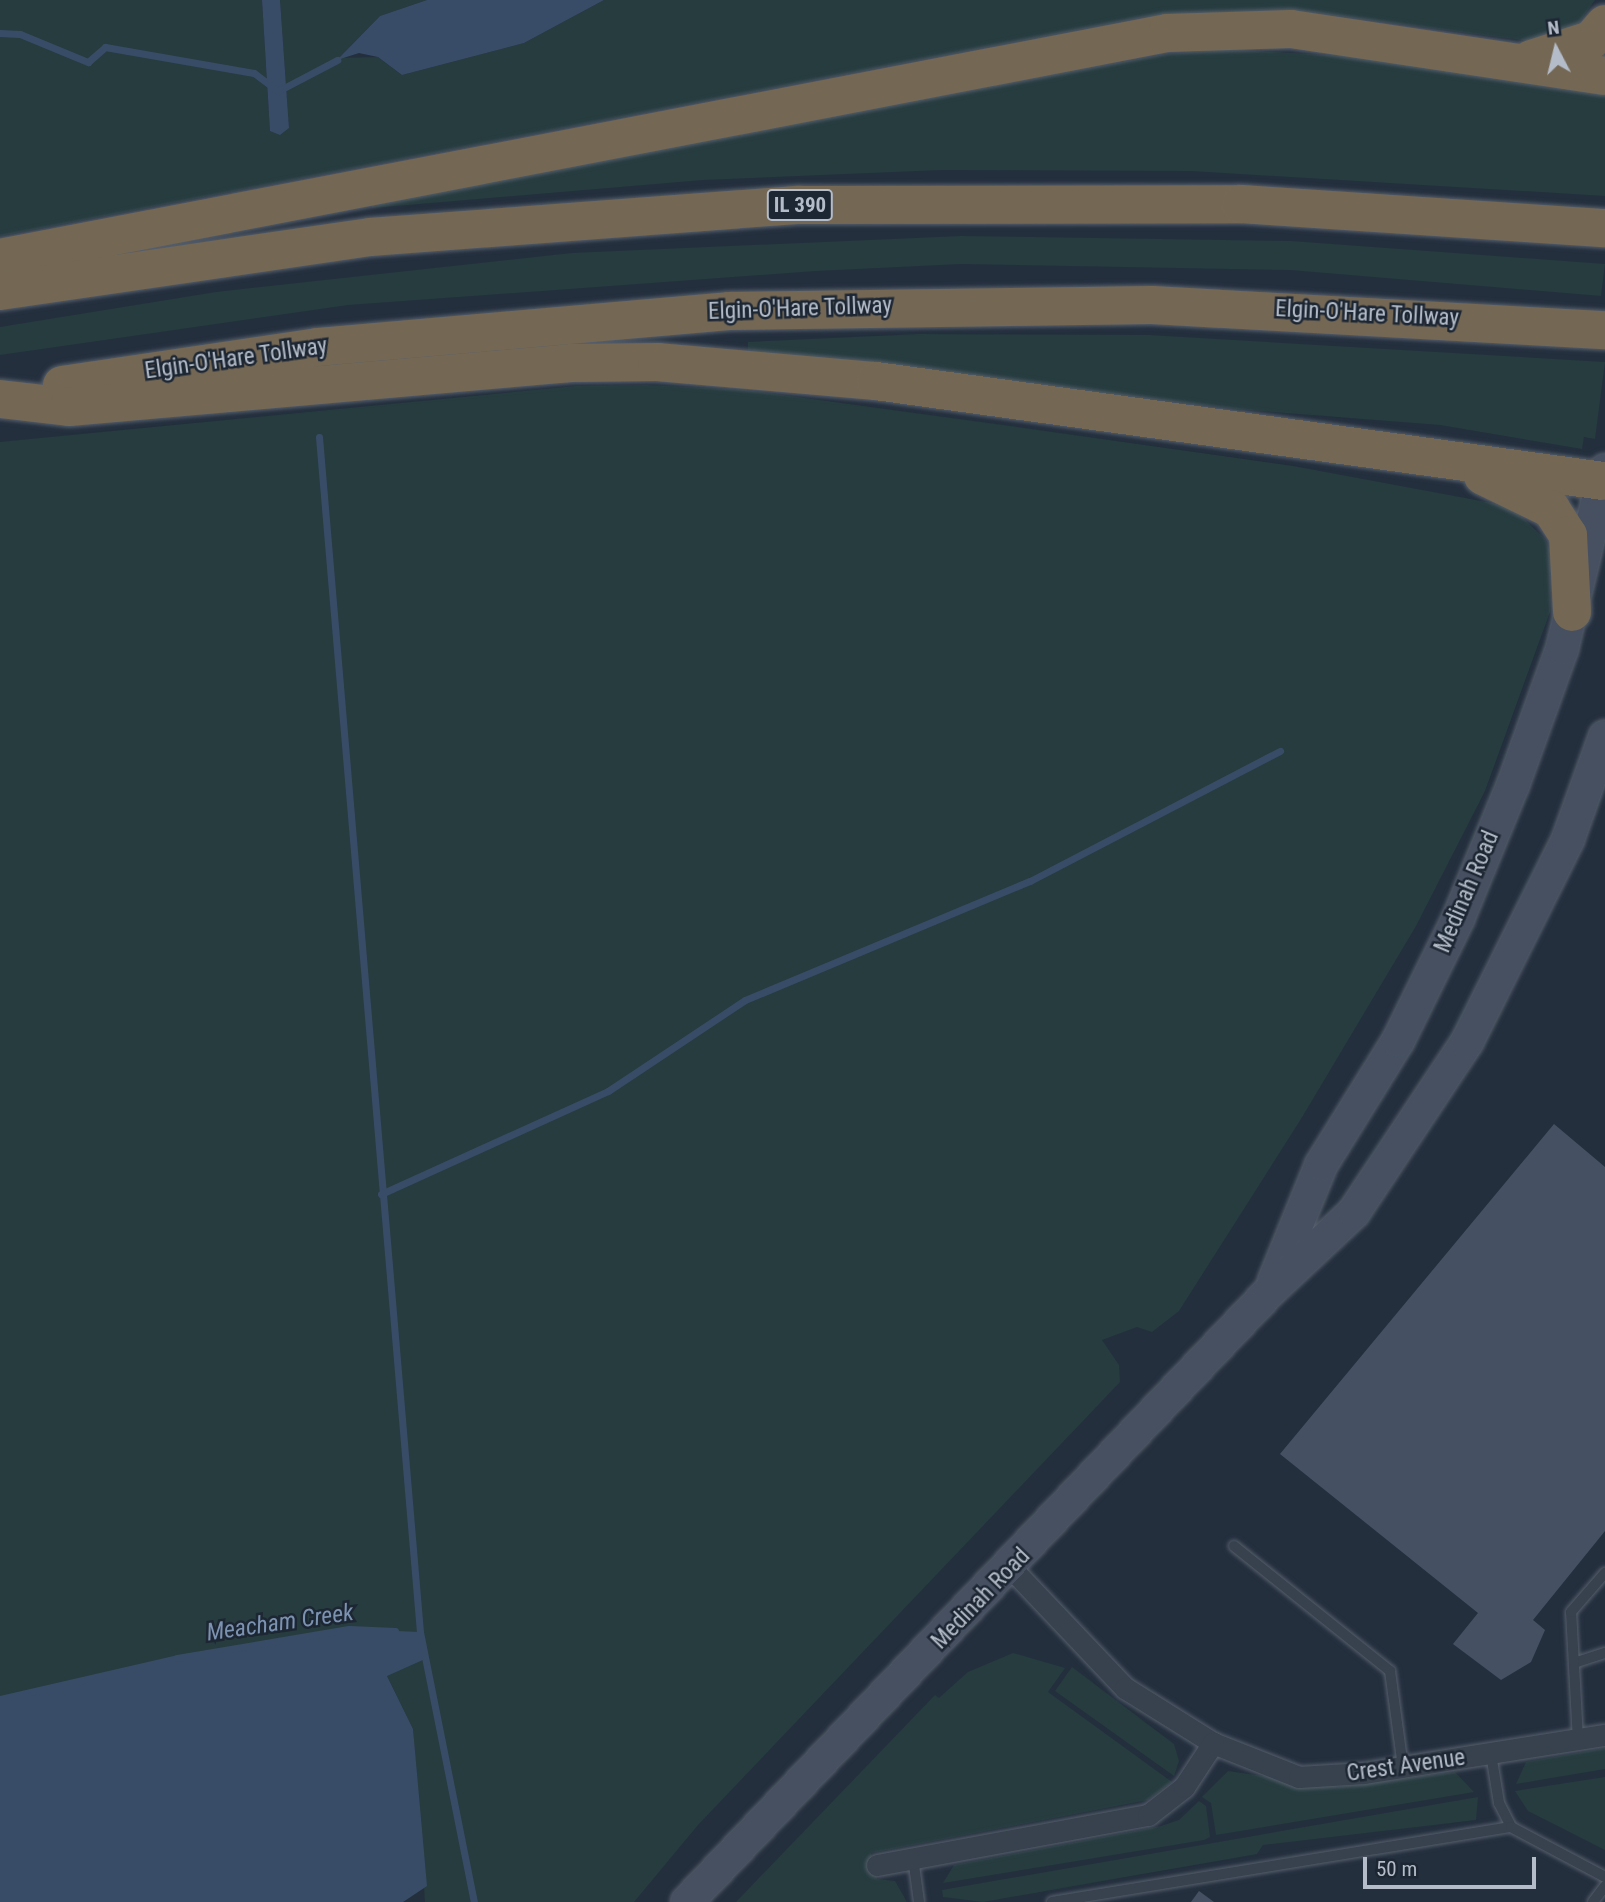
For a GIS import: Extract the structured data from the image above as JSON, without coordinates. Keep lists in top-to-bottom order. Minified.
{"streets":{"highway":["IL 390","Elgin-O'Hare Tollway"],"main road":["Medinah Road"],"street":["Crest Avenue"]},"crossings":[["Medinah Road","Crest Avenue"]],"water":["Meacham Creek"],"scale_bar":"50 m","north":"top"}
